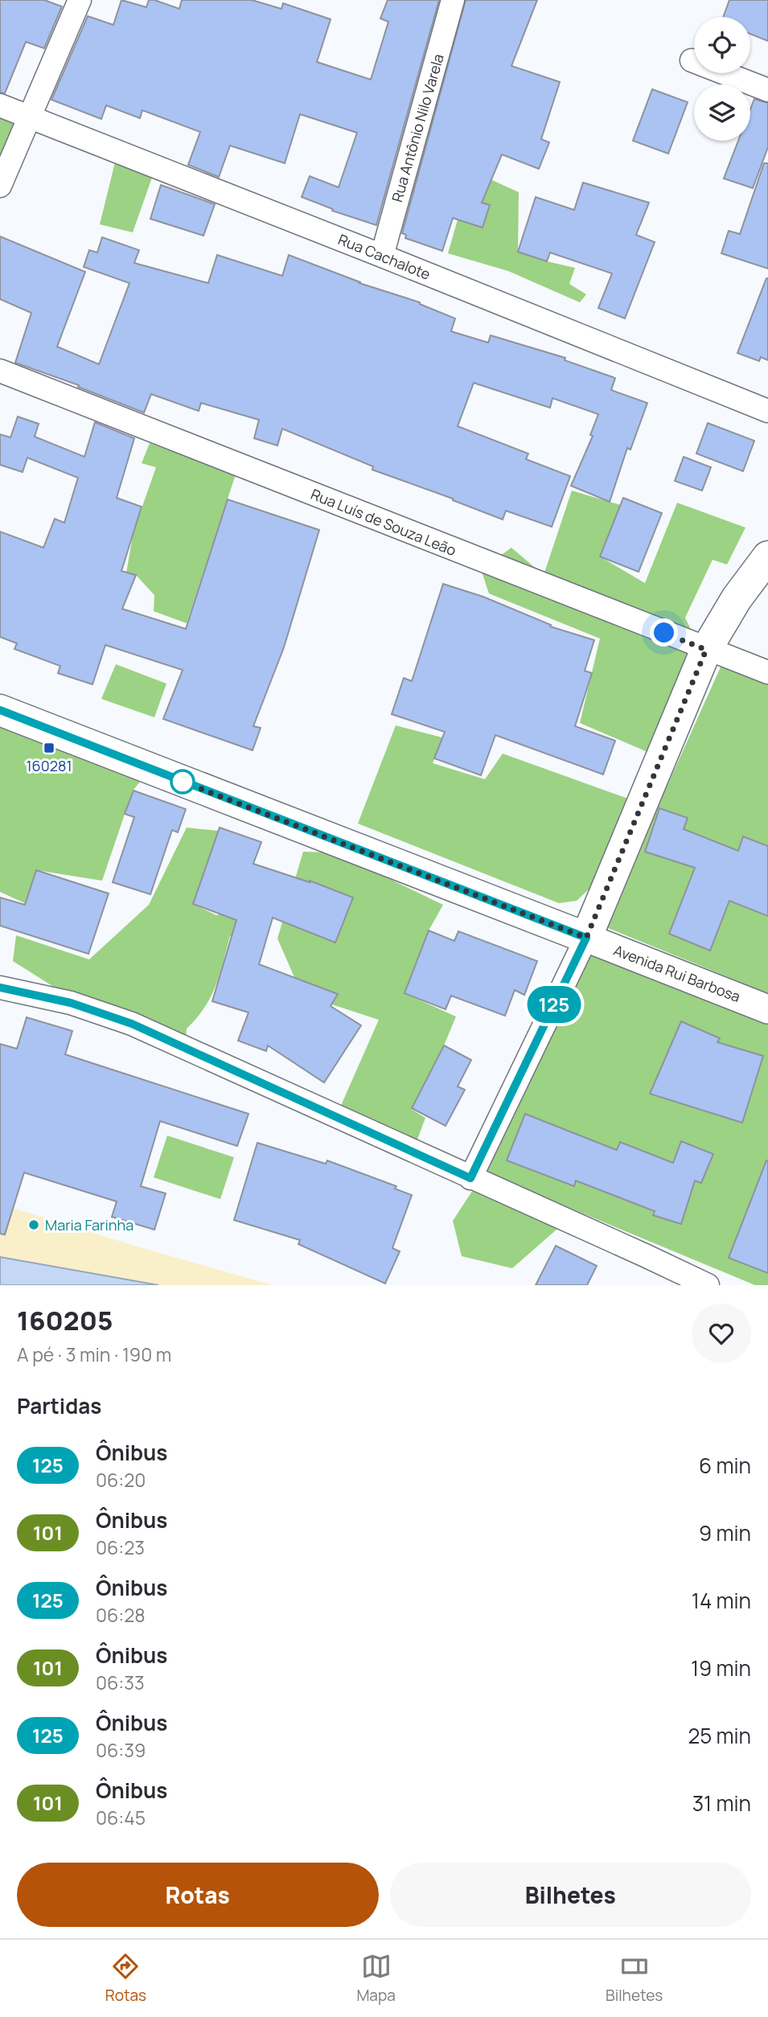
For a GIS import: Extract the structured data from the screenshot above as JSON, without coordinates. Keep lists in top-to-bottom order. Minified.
{"streets":{"street":["Rua Antônio Nilo Varela","Rua Cachalote","Rua Luís de Souza Leão","Avenida Rui Barbosa"]},"crossings":[["Rua Antônio Nilo Varela","Rua Cachalote"]],"places":{"transit":["160281"],"other":["Maria Farinha"]},"lines":["bus line 125"],"page":{"on_map":"125","heading":[["160205","A pé · 3 min · 190 m"],"Partidas"],"list":[{"mark":"125","name":"Ônibus","note":"06:20","value":"6 min"},{"mark":"101","name":"Ônibus","note":"06:23","value":"9 min"},{"mark":"125","name":"Ônibus","note":"06:28","value":"14 min"},{"mark":"101","name":"Ônibus","note":"06:33","value":"19 min"},{"mark":"125","name":"Ônibus","note":"06:39","value":"25 min"},{"mark":"101","name":"Ônibus","note":"06:45","value":"31 min"}],"buttons":["Rotas","Bilhetes"],"tabs":["Rotas","Mapa","Bilhetes"]}}
